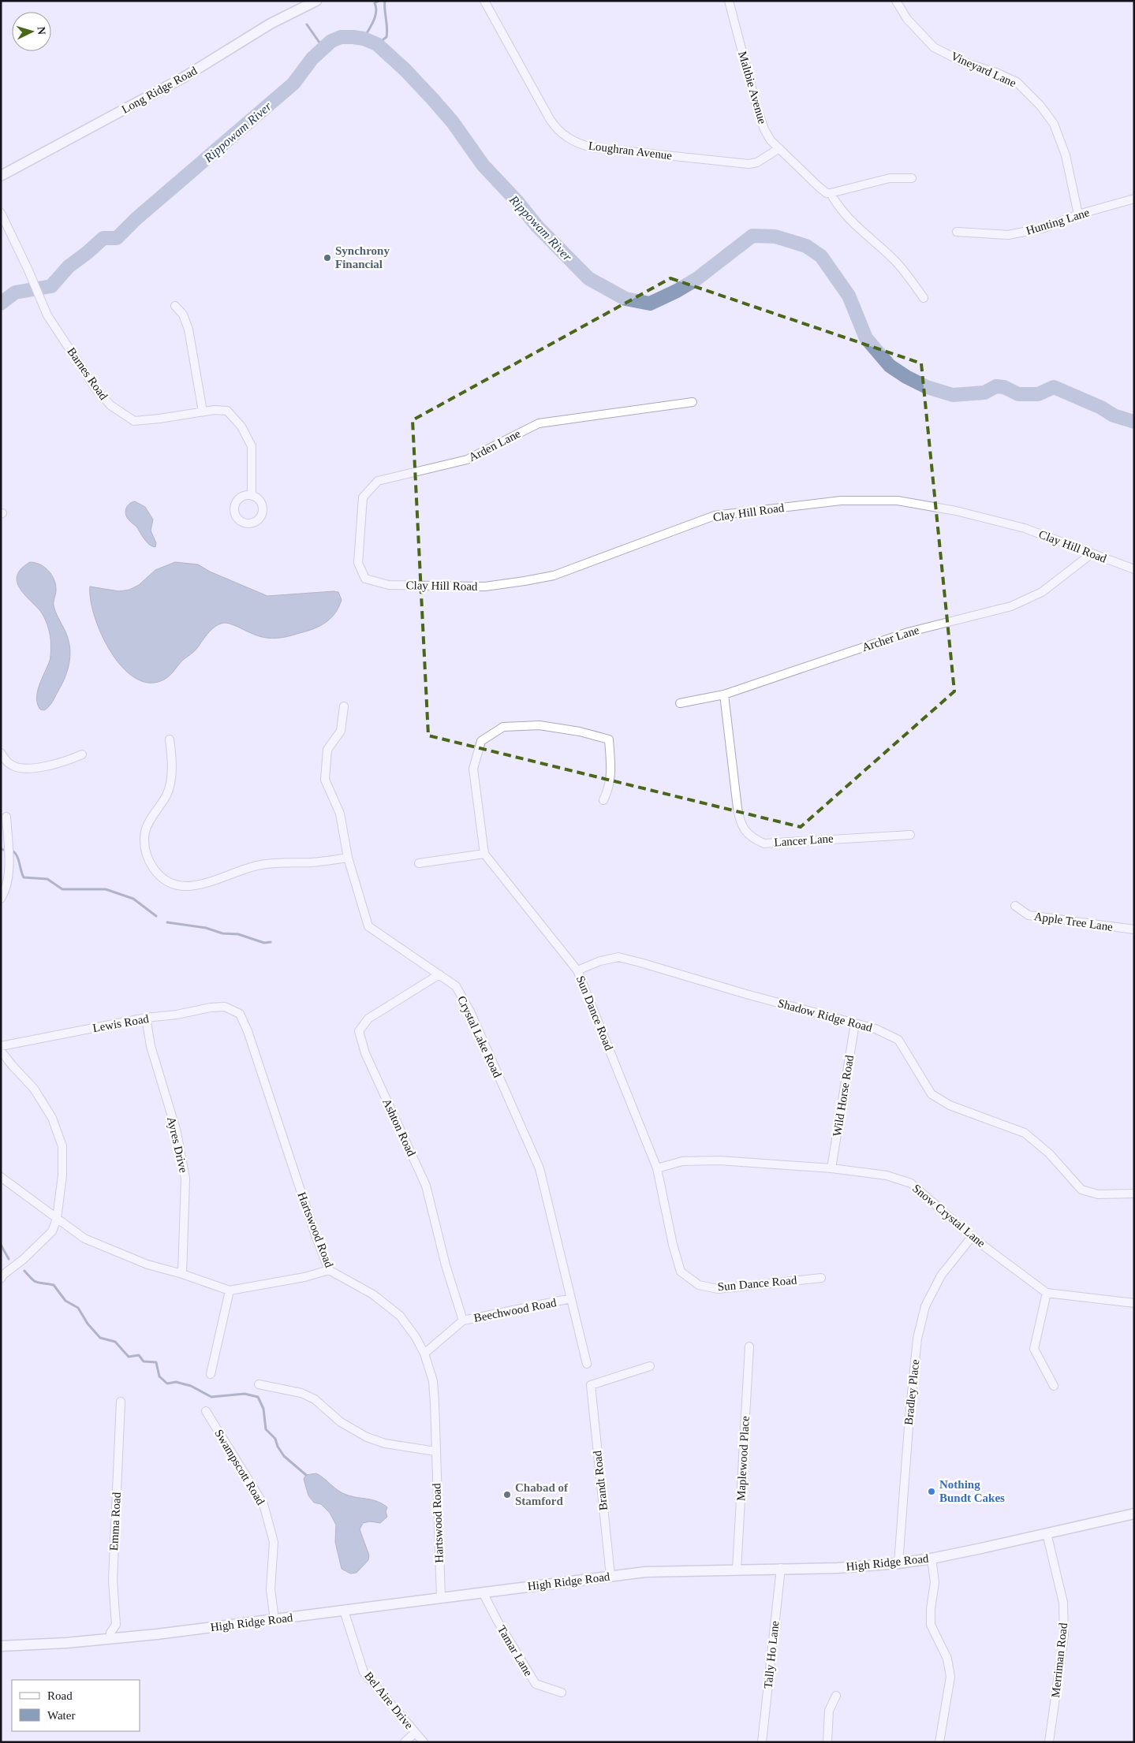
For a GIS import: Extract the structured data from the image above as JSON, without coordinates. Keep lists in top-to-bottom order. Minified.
{"streets":{"main road":["Long Ridge Road","High Ridge Road"],"street":["Vineyard Lane","Maltbie Avenue","Loughran Avenue","Hunting Lane","Barnes Road","Arden Lane","Clay Hill Road","Archer Lane","Lancer Lane","Apple Tree Lane","Sun Dance Road","Shadow Ridge Road","Lewis Road","Crystal Lake Road","Wild Horse Road","Ashton Road","Ayres Drive","Snow Crystal Lane","Hartswood Road","Beechwood Road","Bradley Place","Maplewood Place","Swampscott Road","Brandt Road","Emma Road","Tamar Lane","Tally Ho Lane","Merriman Road","Bel Aire Drive"]},"crossings":[["Vineyard Lane","Hunting Lane"],["Maltbie Avenue","Loughran Avenue"],["Arden Lane","Clay Hill Road"],["Clay Hill Road","Archer Lane"],["Archer Lane","Lancer Lane"],["Sun Dance Road","Shadow Ridge Road"],["Sun Dance Road","Snow Crystal Lane"],["Shadow Ridge Road","Wild Horse Road"],["Lewis Road","Ayres Drive"],["Lewis Road","Hartswood Road"],["Crystal Lake Road","Ashton Road"],["Crystal Lake Road","Beechwood Road"],["Wild Horse Road","Snow Crystal Lane"],["Ashton Road","Beechwood Road"],["Snow Crystal Lane","Bradley Place"],["Hartswood Road","Beechwood Road"],["Hartswood Road","High Ridge Road"],["Bradley Place","High Ridge Road"],["Maplewood Place","High Ridge Road"],["Swampscott Road","High Ridge Road"],["Brandt Road","High Ridge Road"],["Emma Road","High Ridge Road"],["High Ridge Road","Tamar Lane"],["High Ridge Road","Tally Ho Lane"],["High Ridge Road","Merriman Road"],["High Ridge Road","Bel Aire Drive"]],"water":["Rippowam River"],"places":["Synchrony Financial","Nothing Bundt Cakes","Chabad of Stamford"],"legend":["Road","Water"],"north":"right"}
